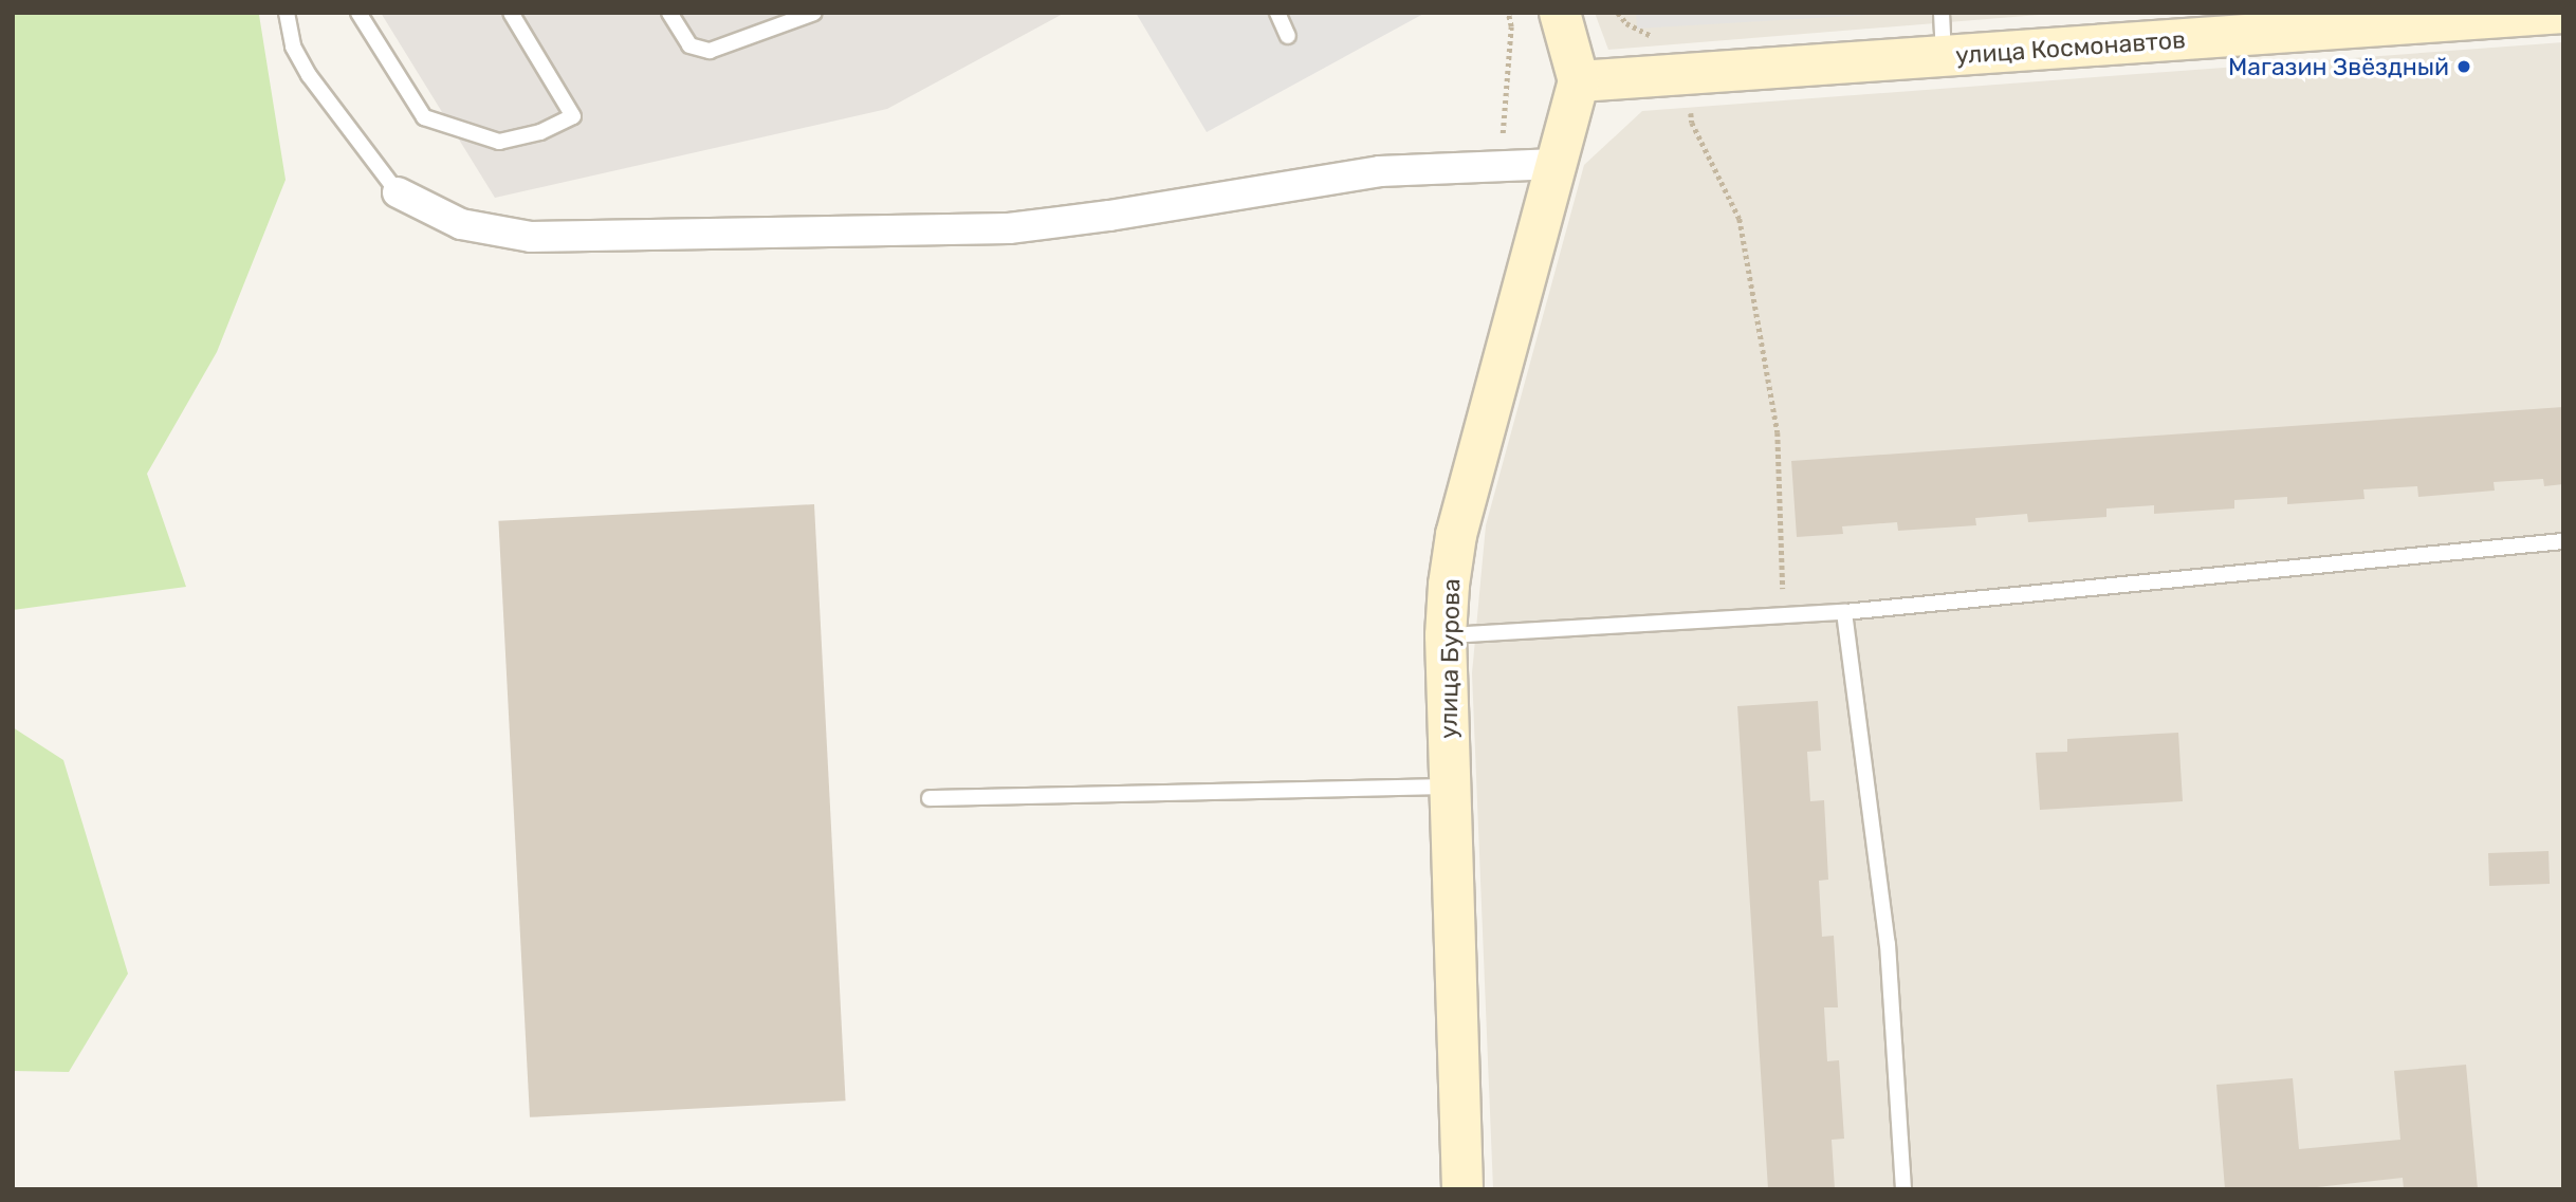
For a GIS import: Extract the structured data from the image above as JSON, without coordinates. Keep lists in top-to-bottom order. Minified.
{"streets":{"main road":["улица Космонавтов","улица Бурова"]},"crossings":[["улица Космонавтов","улица Бурова"]],"places":["Магазин Звёздный"]}
